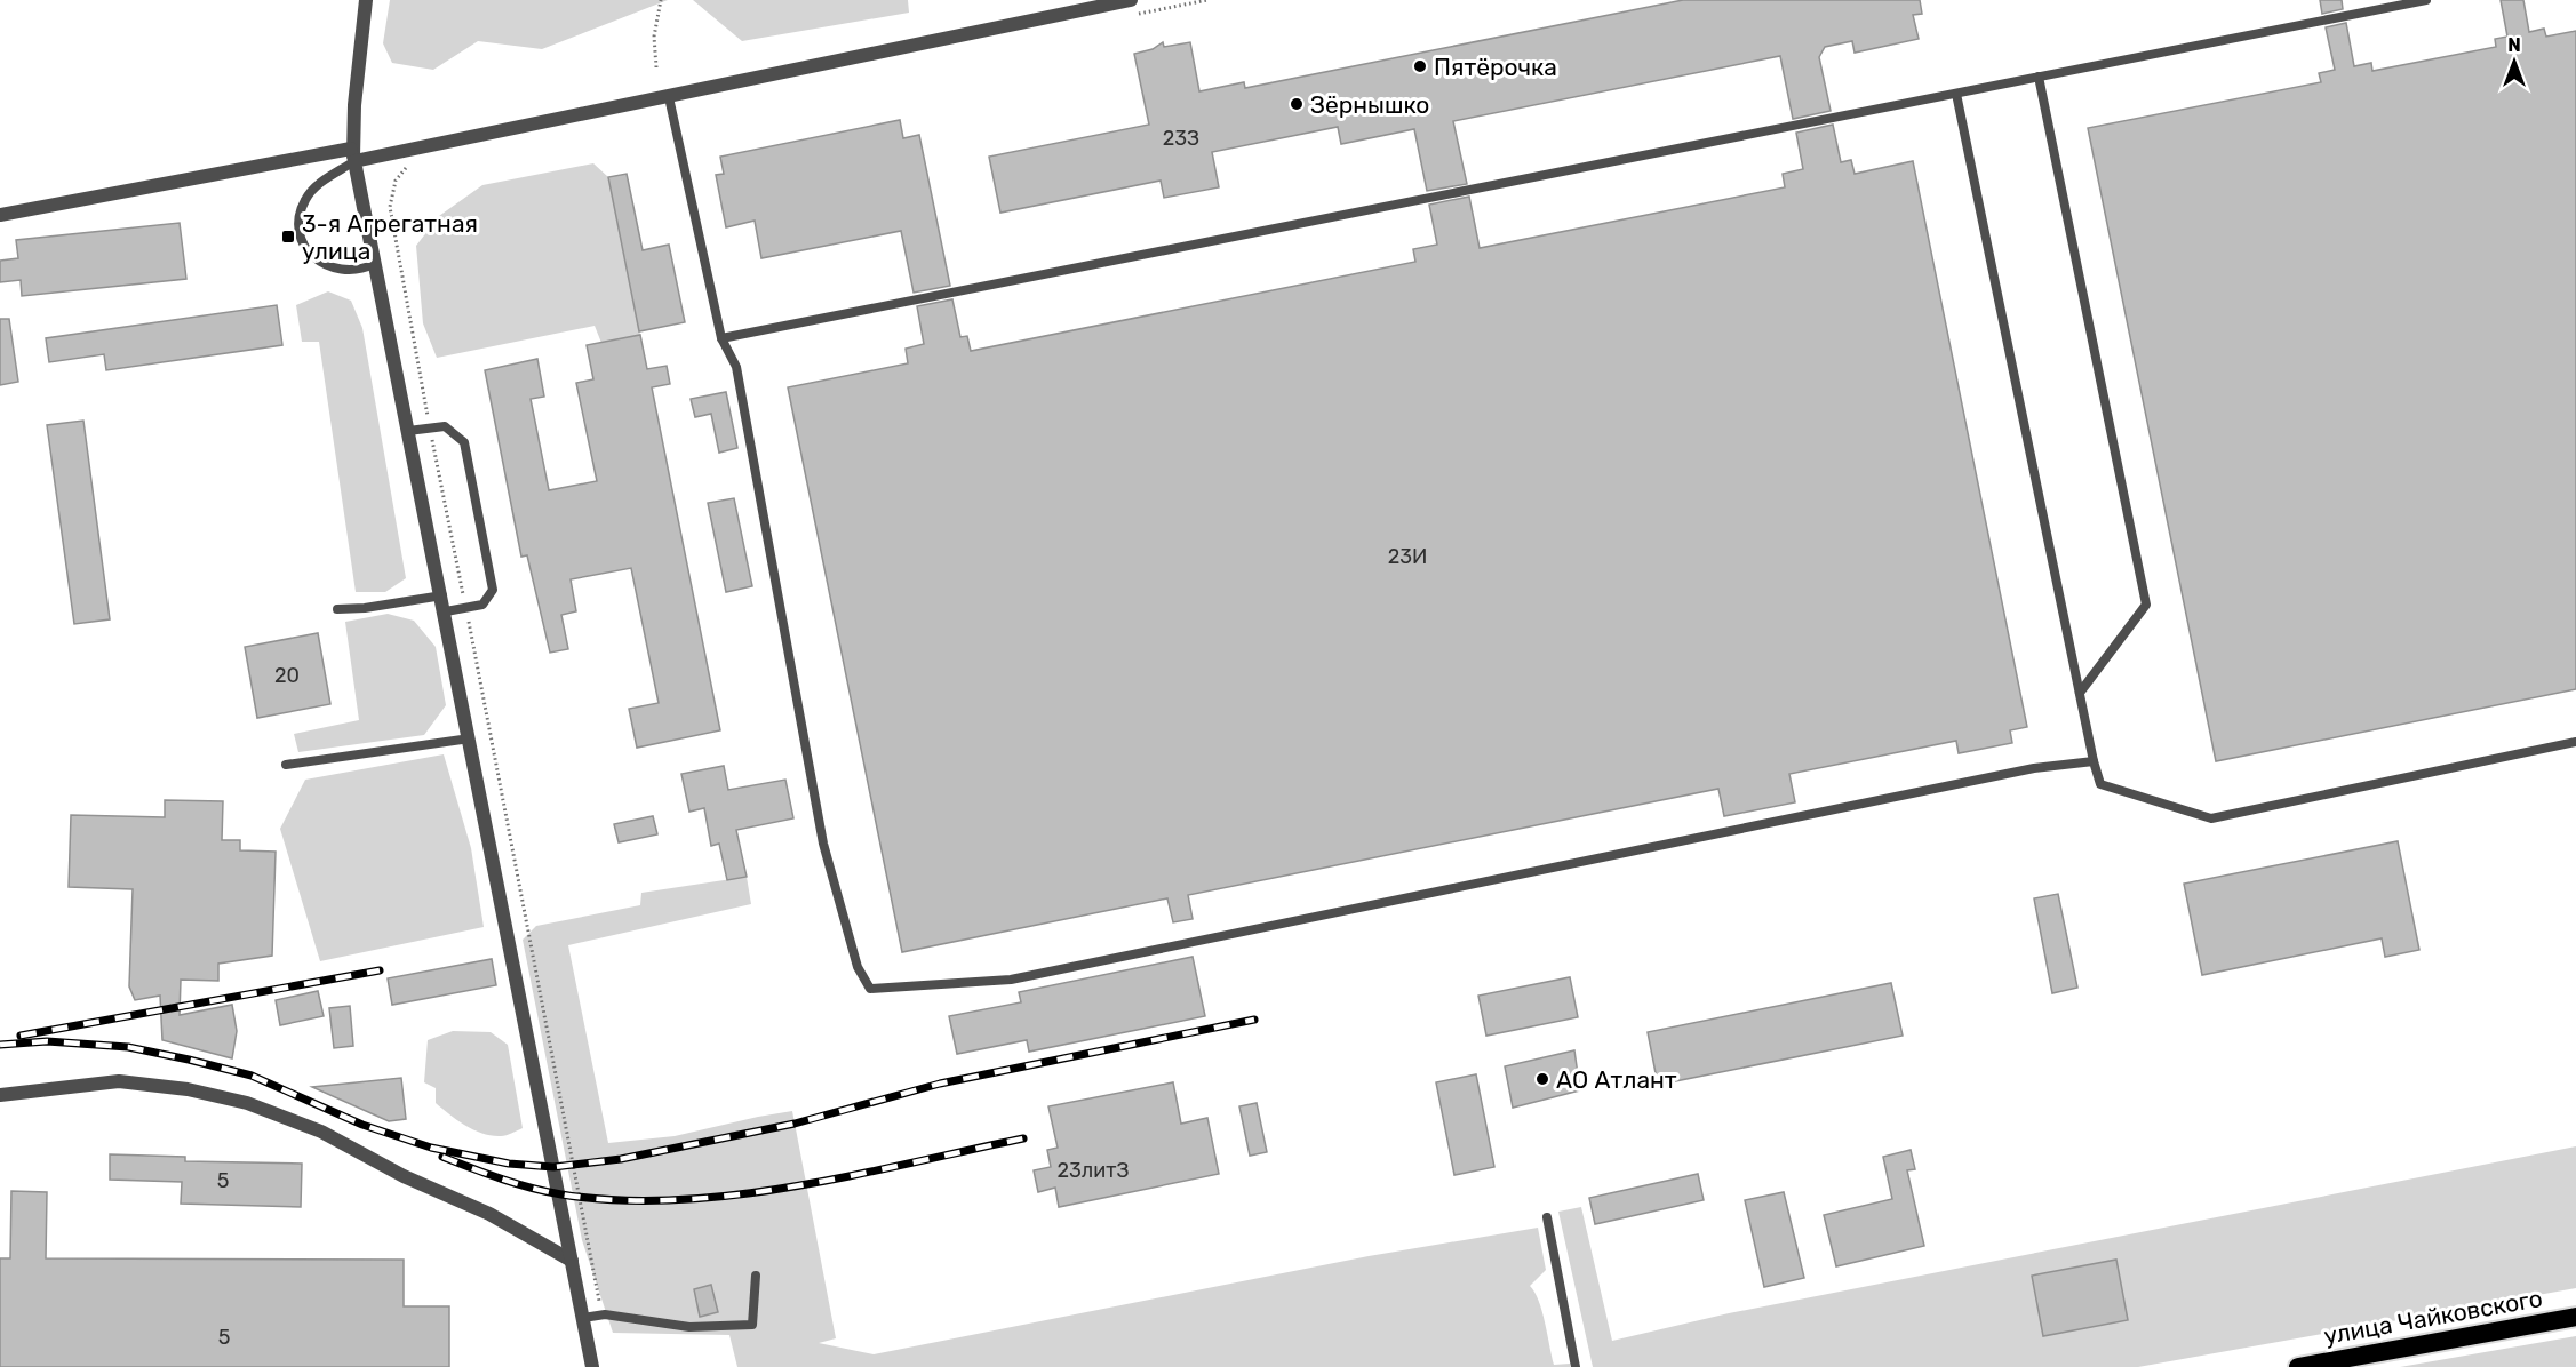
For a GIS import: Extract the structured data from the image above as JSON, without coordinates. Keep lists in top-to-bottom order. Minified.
{"streets":{"highway":["улица Чайковского"]},"places":{"other":["Пятёрочка","Зёрнышко","АО Атлант"],"transit":["3-я Агрегатная улица"]},"house_numbers":["23З","23И","20","23литЗ","5","5"],"north":"top"}
